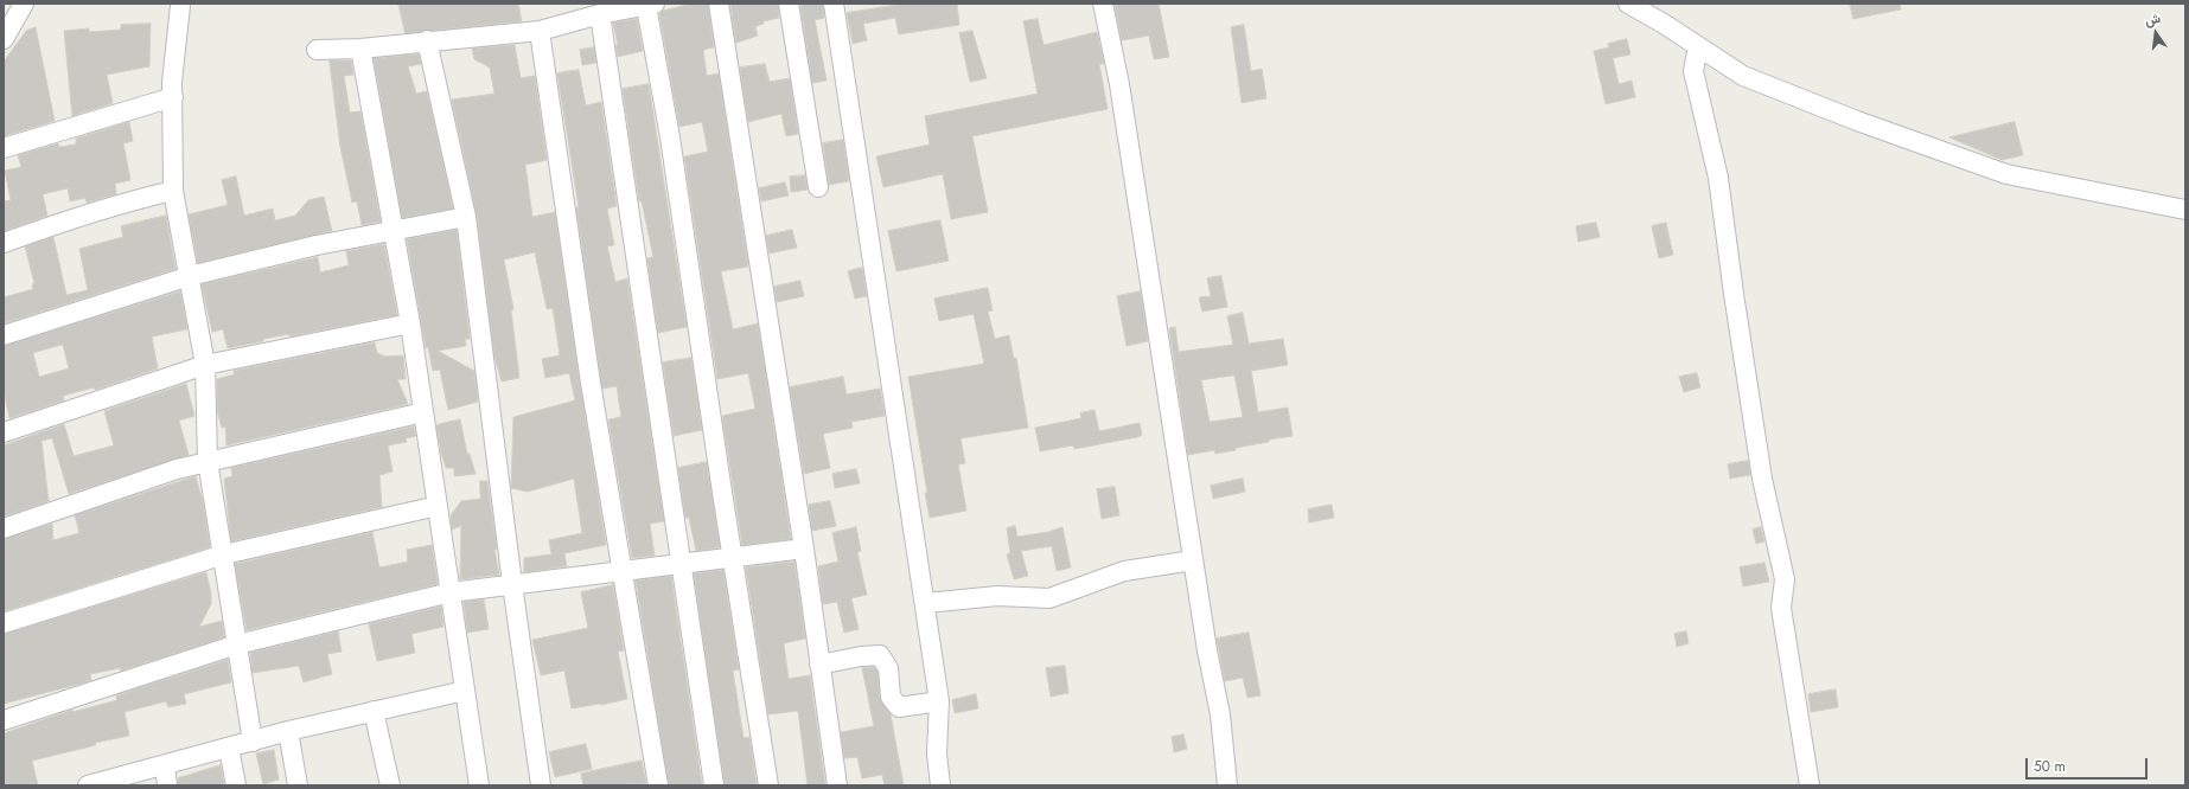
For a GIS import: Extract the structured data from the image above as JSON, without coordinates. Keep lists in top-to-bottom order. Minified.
{"scale_bar":"50 m","north":"top"}
